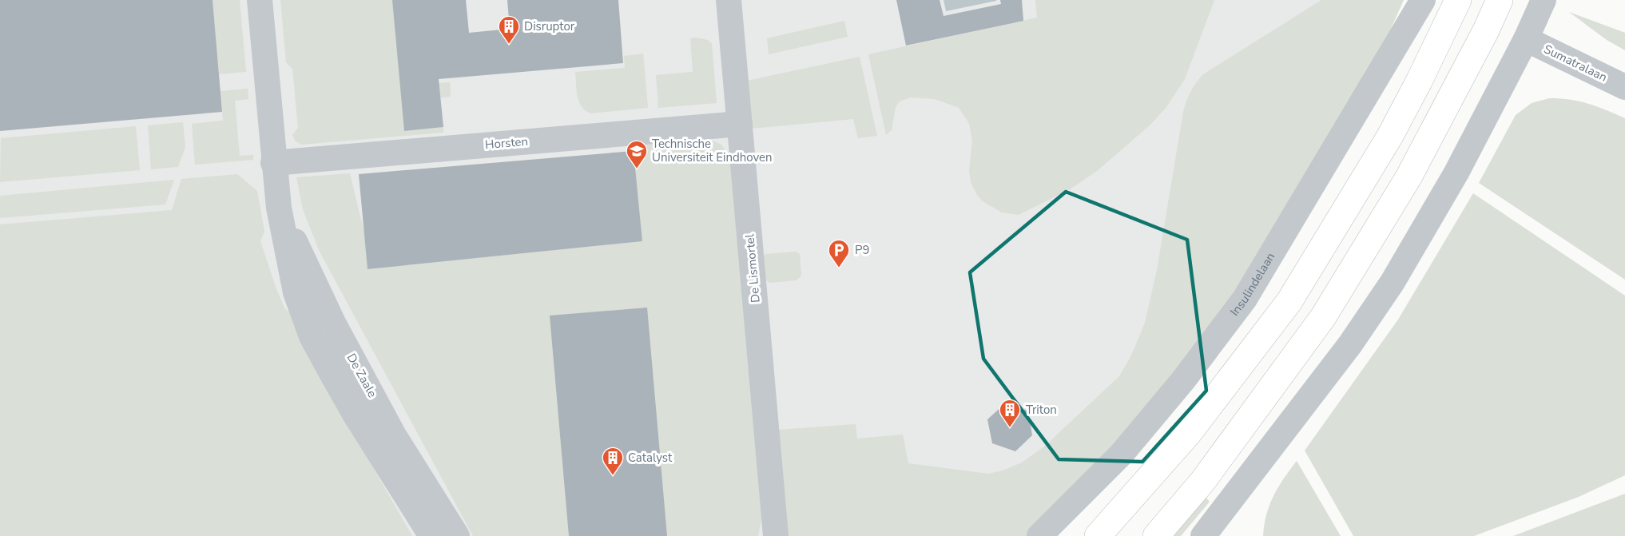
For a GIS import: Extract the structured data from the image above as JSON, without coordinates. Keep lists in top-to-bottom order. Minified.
{"streets":{"street":["Sumatralaan","Horsten","De Lismortel","Insulindelaan","De Zaale"]},"crossings":[["Horsten","De Lismortel"],["Horsten","De Zaale"]],"places":{"building":["Disruptor","Triton","Catalyst"],"school or university":["Technische Universiteit Eindhoven"],"parking":["P9"]}}
